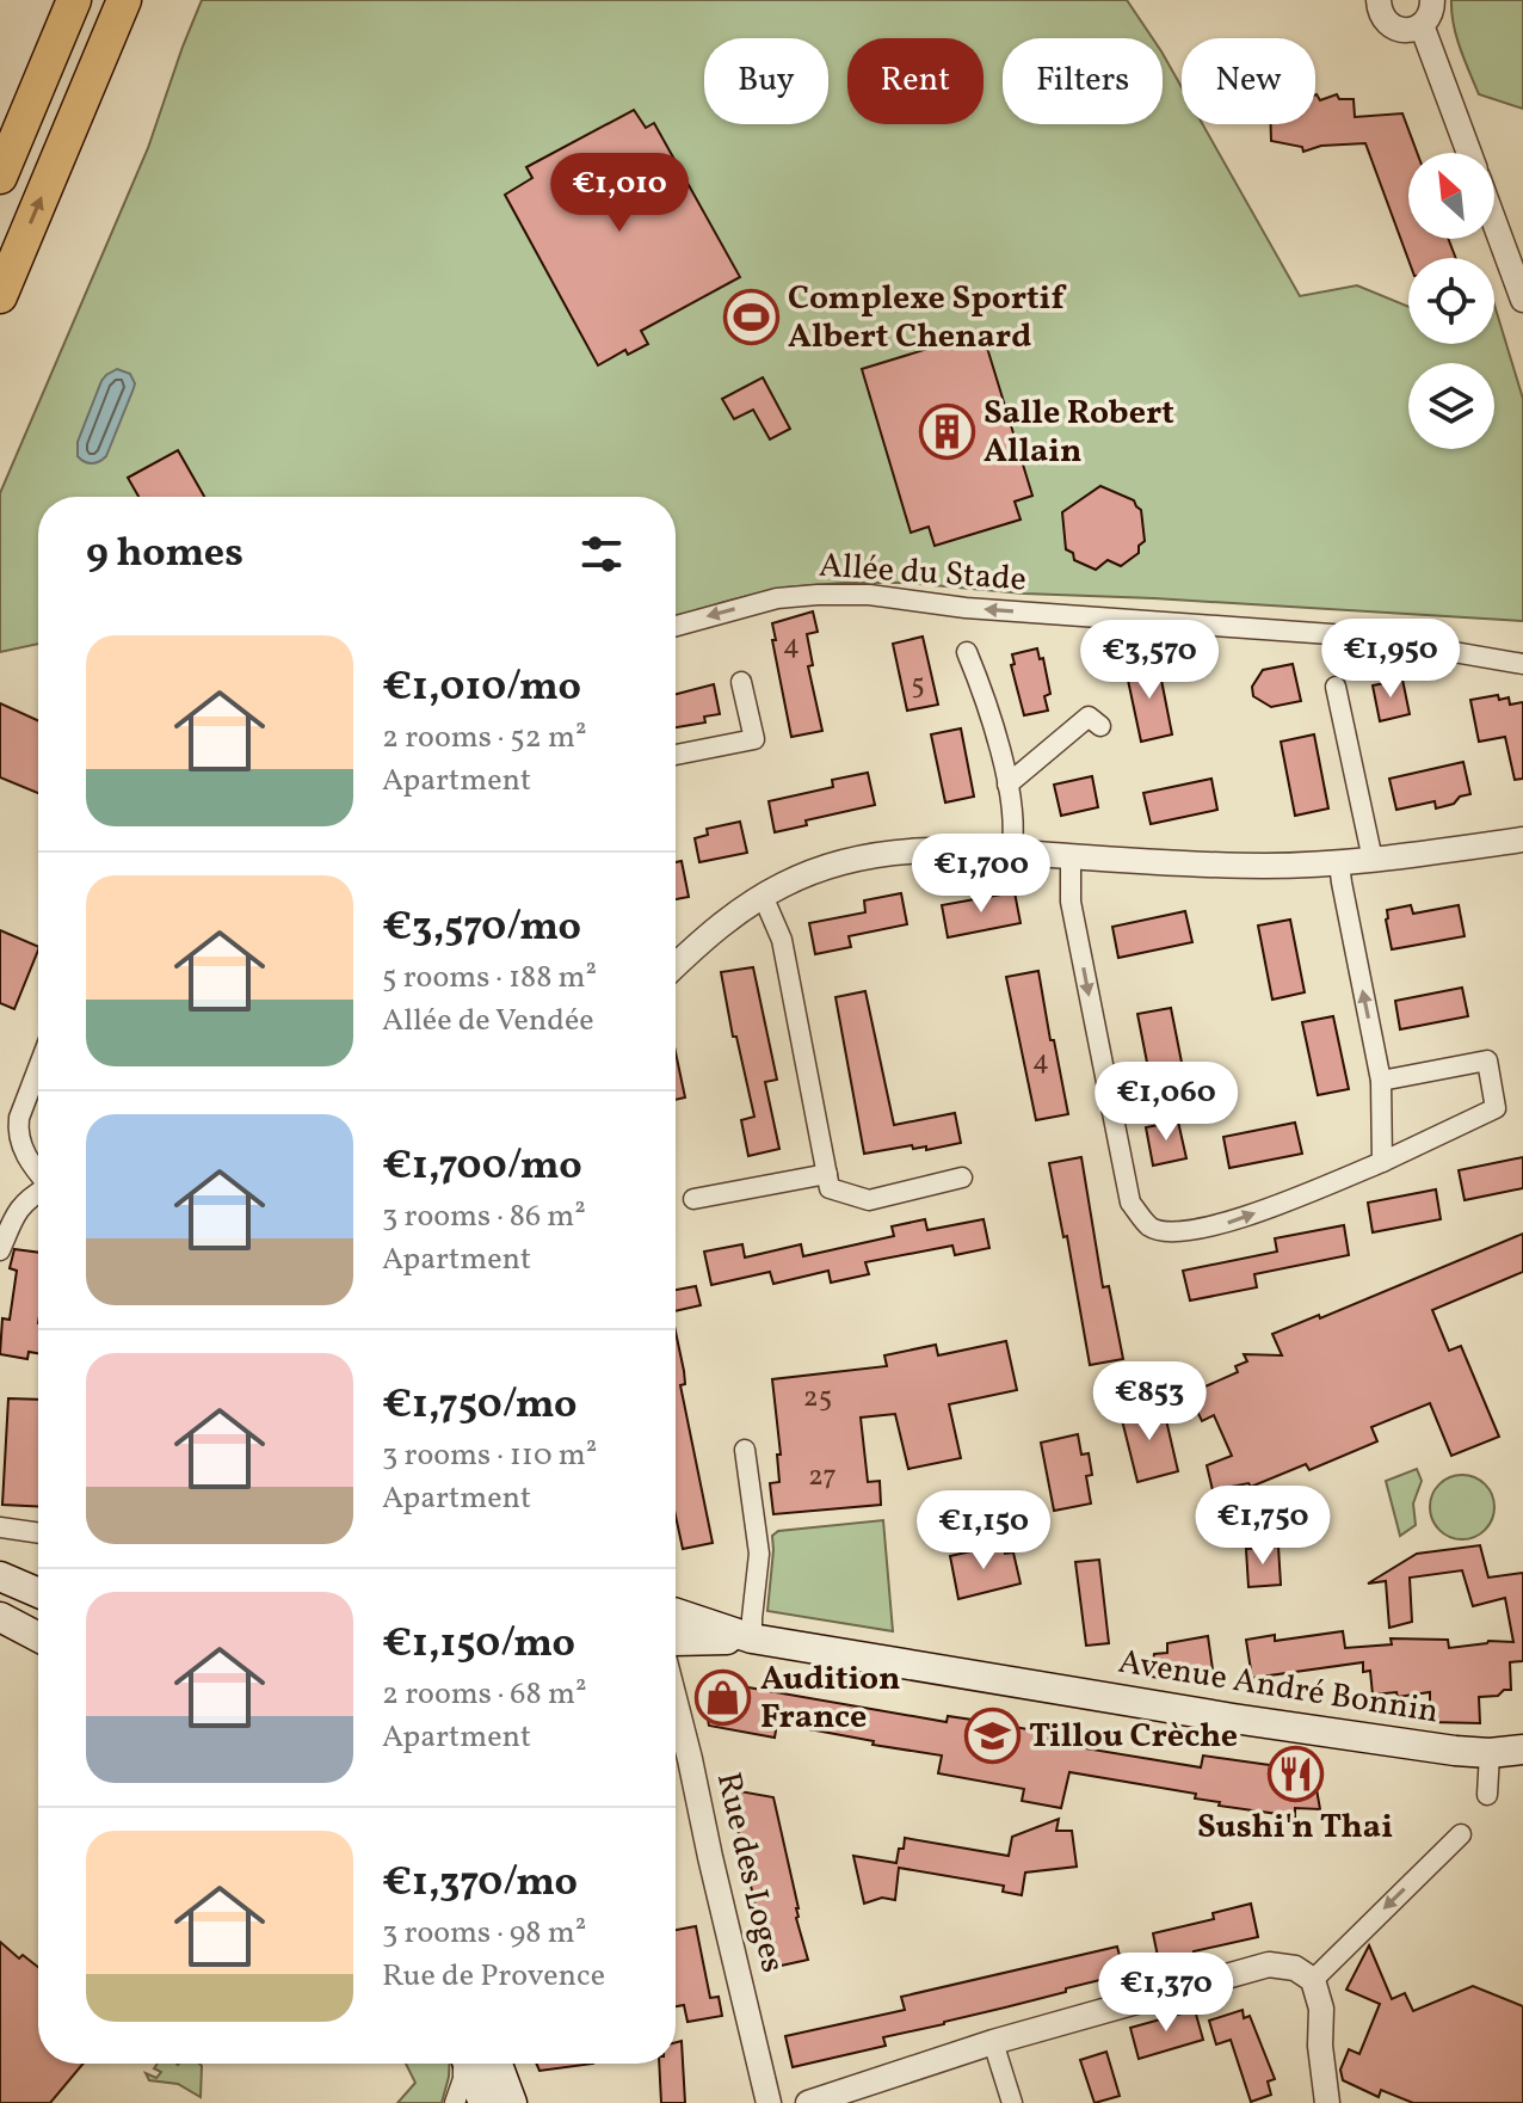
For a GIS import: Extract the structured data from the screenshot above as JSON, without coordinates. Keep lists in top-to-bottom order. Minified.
{"streets":{"main road":["Avenue André Bonnin"],"street":["Allée du Stade","Rue des Loges"]},"one_way":["Allée du Stade"],"places":{"sports":["Complexe Sportif Albert Chenard"],"building":["Salle Robert Allain"],"shop":["Audition France"],"school or university":["Tillou Crèche"],"restaurant":["Sushi'n Thai"]},"house_numbers":["4","5","4","25","27"],"north":"top left","page":{"chip":["Buy","Rent","Filters","New"],"price":["€1,010","€1,950","€3,570","€1,700","€1,060","€853","€1,750","€1,150","€1,370"],"heading":"9 homes","list":[{"name":"€1,010/mo","note":"2 rooms · 52 m² · Apartment"},{"name":"€3,570/mo","note":"5 rooms · 188 m² · Allée de Vendée"},{"name":"€1,700/mo","note":"3 rooms · 86 m² · Apartment"},{"name":"€1,750/mo","note":"3 rooms · 110 m² · Apartment"},{"name":"€1,150/mo","note":"2 rooms · 68 m² · Apartment"},{"name":"€1,370/mo","note":"3 rooms · 98 m² · Rue de Provence"}]}}
